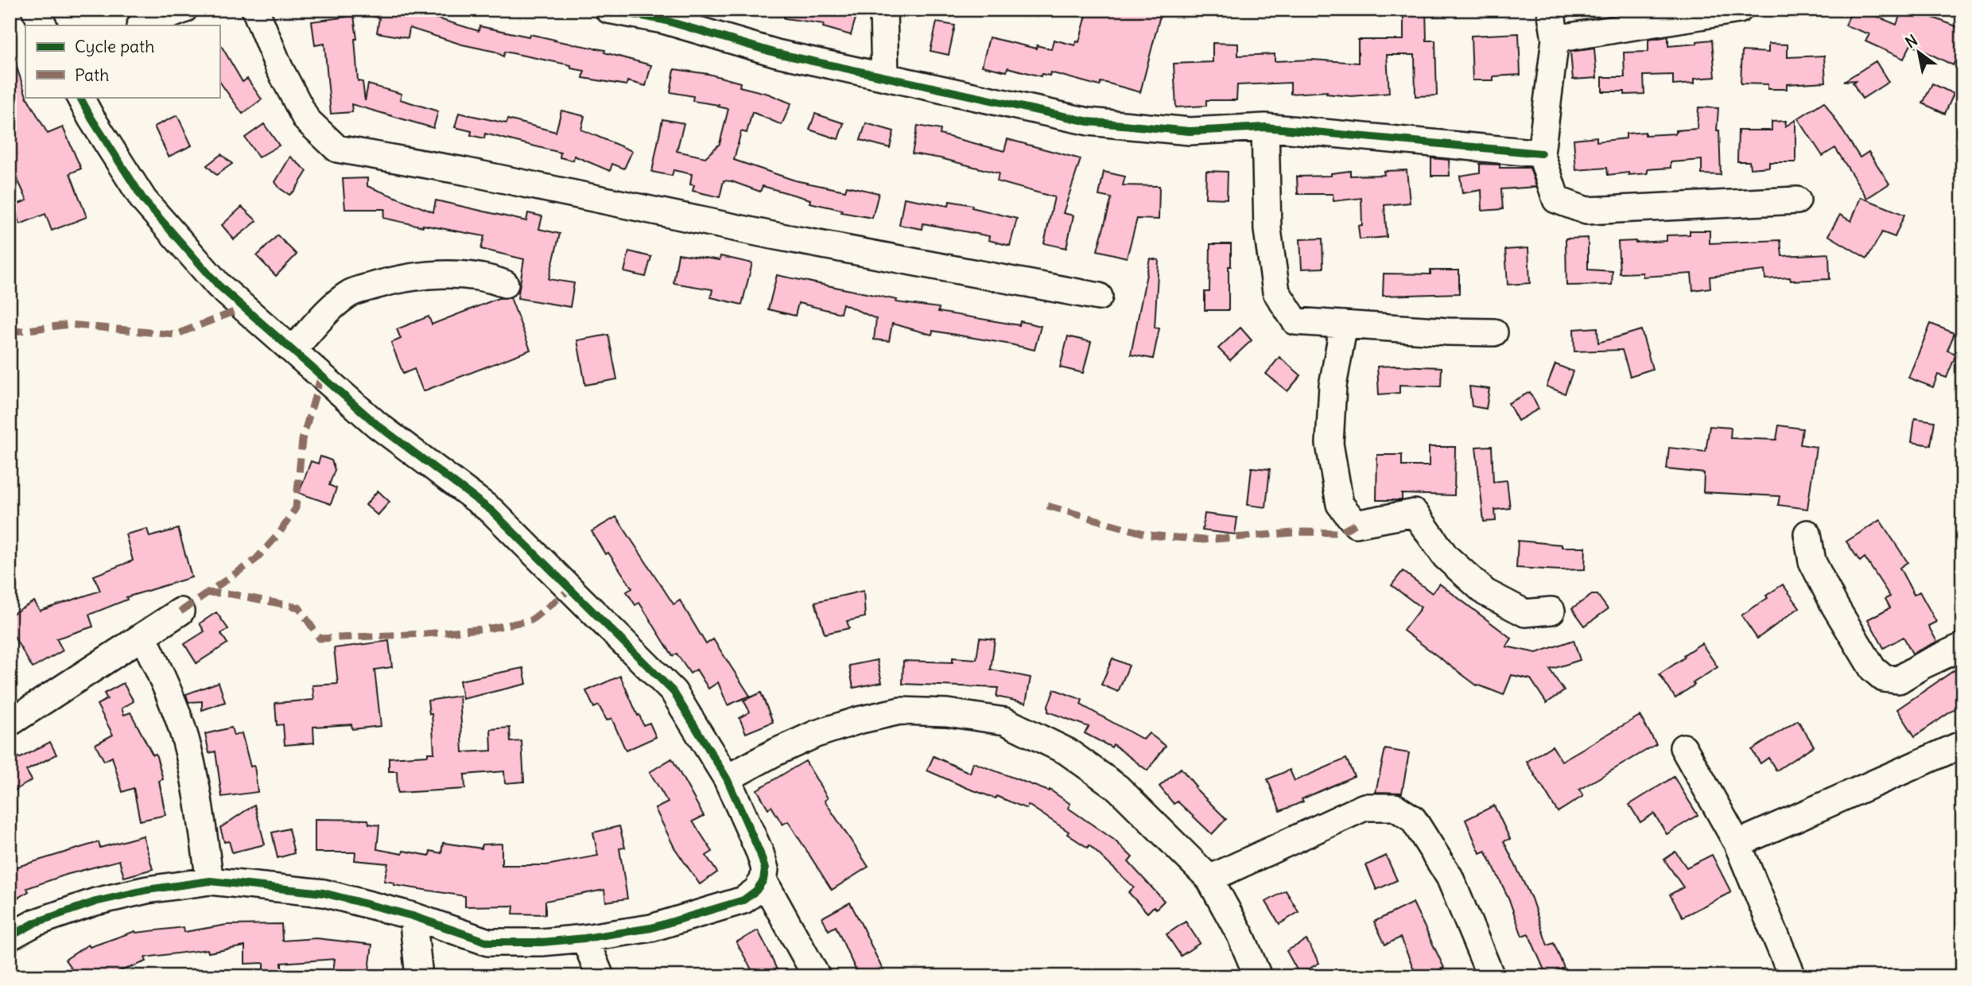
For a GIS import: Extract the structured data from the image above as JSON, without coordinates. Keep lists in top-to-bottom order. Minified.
{"legend":["Cycle path","Path"],"north":"top left"}
